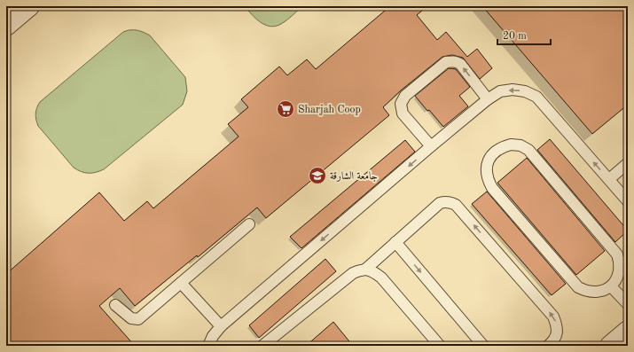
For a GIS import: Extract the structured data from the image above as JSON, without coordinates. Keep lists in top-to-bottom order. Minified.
{"places":{"supermarket":["Sharjah Coop"],"school or university":["جامعة الشارقة"]},"scale_bar":"20 m"}
